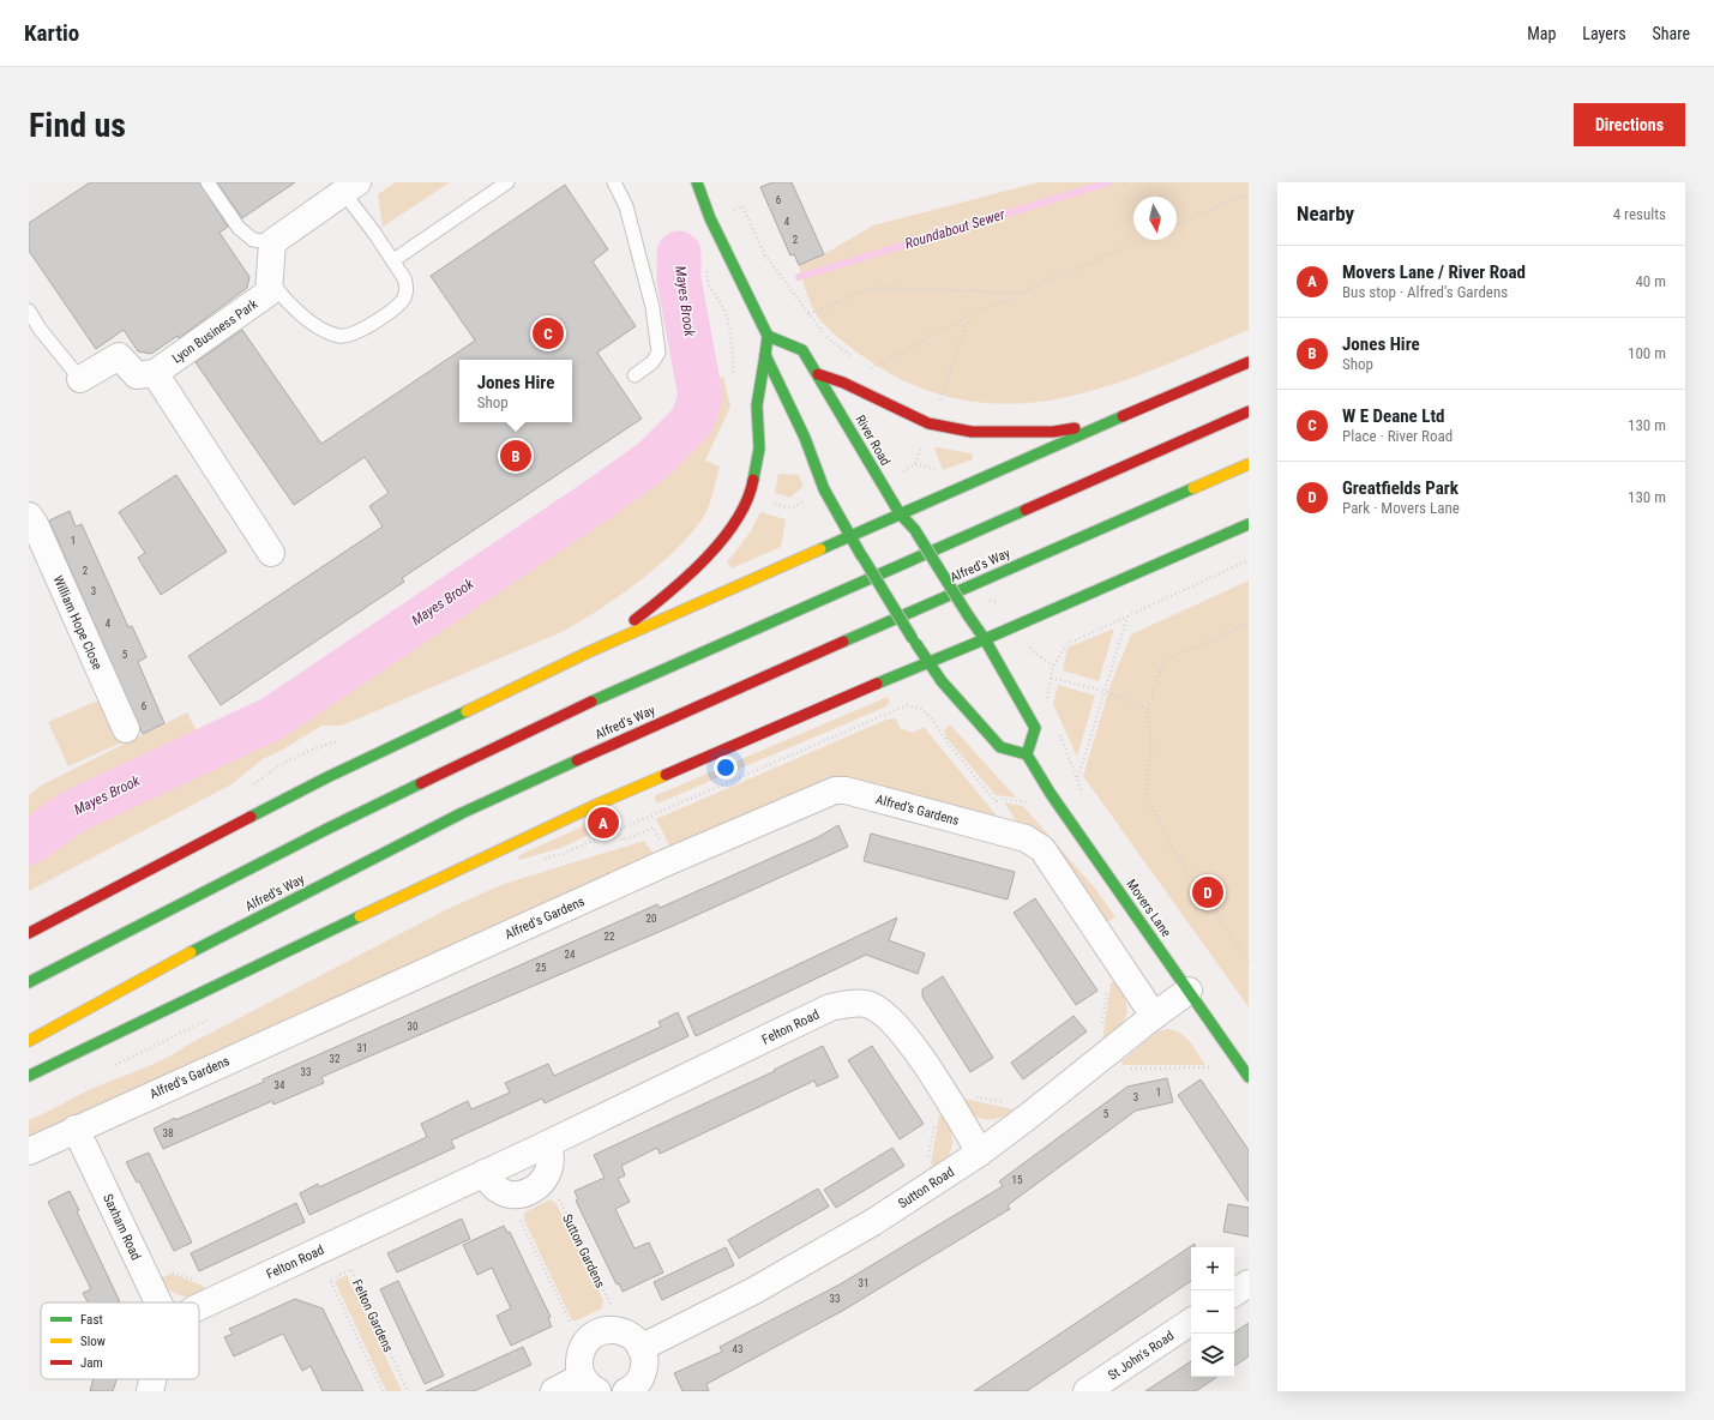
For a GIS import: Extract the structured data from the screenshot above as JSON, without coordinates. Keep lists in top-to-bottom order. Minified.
{"streets":{"main road":["River Road","Alfred's Way","Movers Lane"],"street":["Lyon Business Park","William Hope Close","Alfred's Gardens","Felton Road","Sutton Road","Saxham Road","St John's Road"],"path":["Sutton Gardens","Felton Gardens"]},"crossings":[["Alfred's Gardens","Sutton Road"],["Alfred's Gardens","Saxham Road"],["Movers Lane","Sutton Road"],["Felton Road","Sutton Road"]],"water":["Roundabout Sewer","Mayes Brook"],"house_numbers":["6","4","2","1","2","3","4","5","6","20","22","24","25","30","31","32","33","34","1","3","5","38","15","31","33","43"],"legend":["Fast","Slow","Jam"],"north":"bottom","page":{"header":"Kartio","nav":["Map","Layers","Share"],"buttons":"Directions","title":"Find us","heading":["Nearby","4 results"],"list":[{"mark":"A","name":"Movers Lane / River Road","note":"Bus stop · Alfred's Gardens","value":"40 m"},{"mark":"B","name":"Jones Hire","note":"Shop","value":"100 m"},{"mark":"C","name":"W E Deane Ltd","note":"Place · River Road","value":"130 m"},{"mark":"D","name":"Greatfields Park","note":"Park · Movers Lane","value":"130 m"}],"pins":["C","B","A","D"],"popup":["Jones Hire","Shop"],"map_buttons":["+","−"]}}
